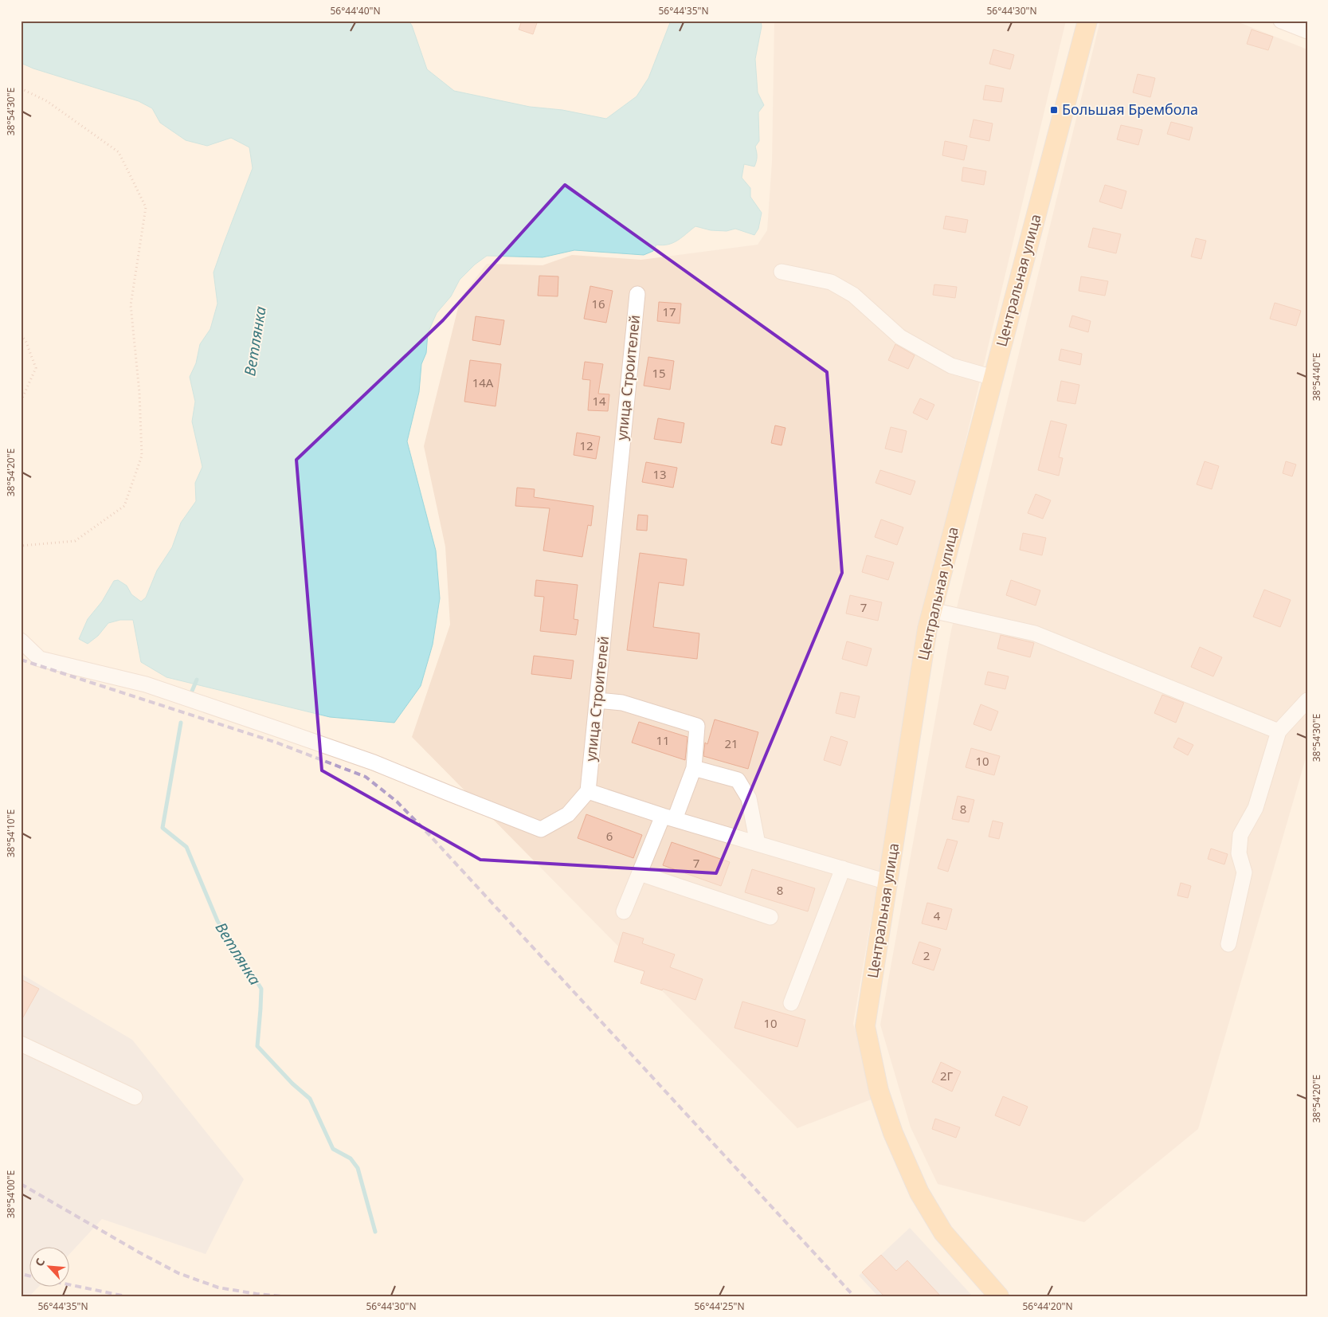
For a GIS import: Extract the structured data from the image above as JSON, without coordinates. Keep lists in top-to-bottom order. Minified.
{"streets":{"main road":["Центральная улица"],"street":["улица Строителей"]},"water":["Ветлянка"],"places":{"transit":["Большая Брембола"]},"house_numbers":["16","17","15","14А","14","12","13","7","11","21","10","8","6","7","8","4","2","10","2Г"],"north":"top left","coordinates":["56°44'40\"N","56°44'35\"N","56°44'30\"N","38°54'30\"E","38°54'40\"E","38°54'20\"E","38°54'10\"E","38°54'00\"E","56°44'25\"N","56°44'20\"N"]}
